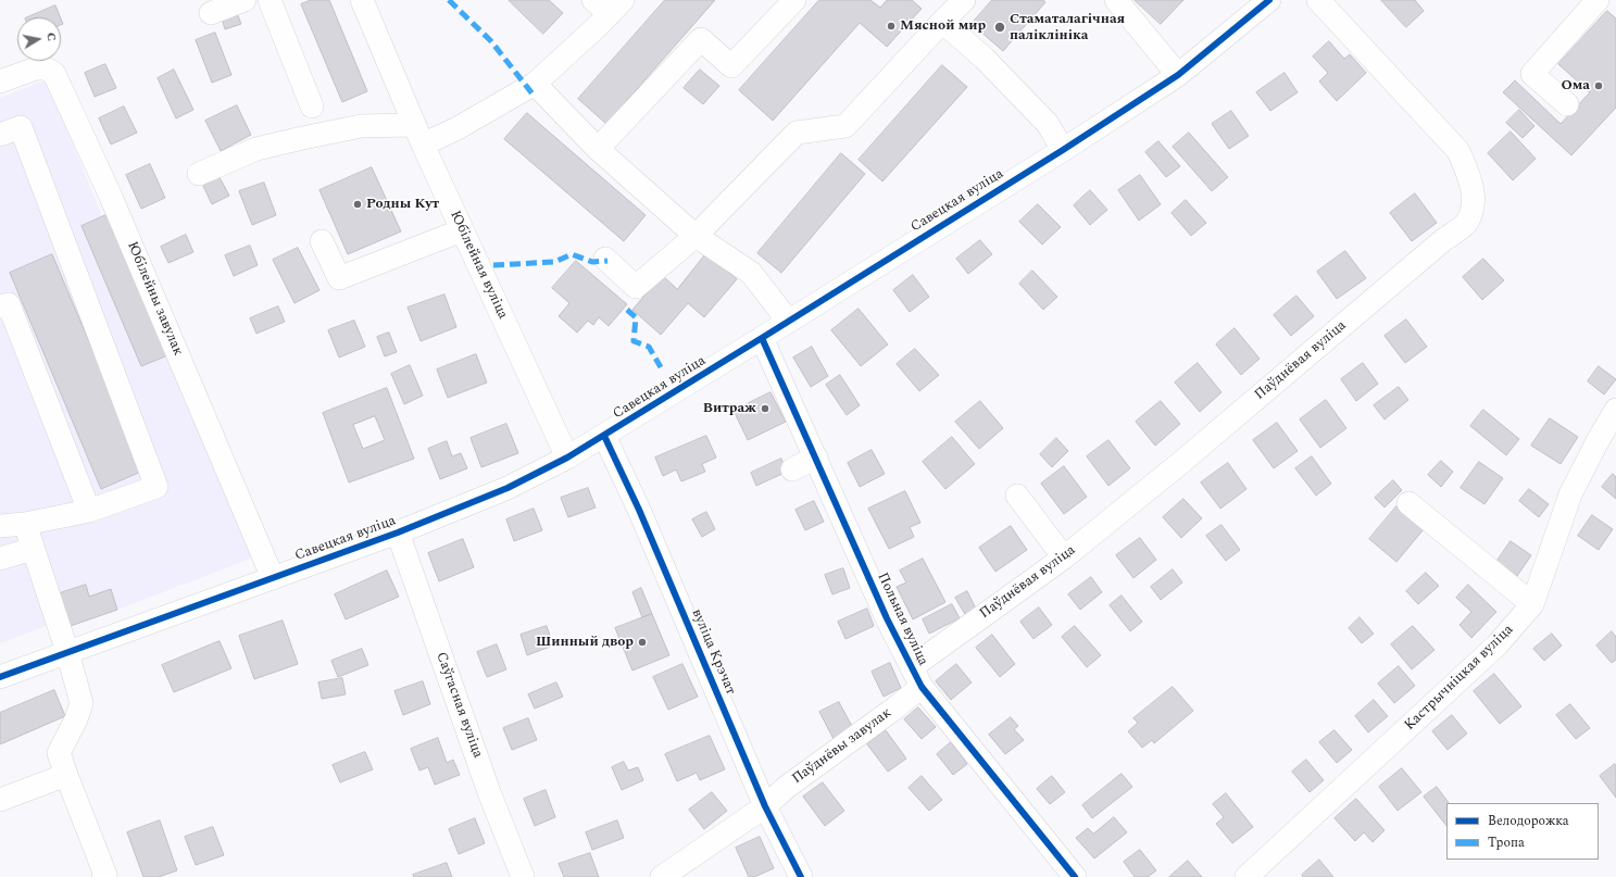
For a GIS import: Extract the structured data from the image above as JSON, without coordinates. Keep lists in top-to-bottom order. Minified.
{"streets":{"street":["Савецкая вуліца","Юбілейная вуліца","Юбілейны завулак","Паўднёвая вуліца","Польная вуліца","вуліца Крэчат","Кастрычніцкая вуліца","Саўгасная вуліца","Паўднёвы завулак"]},"crossings":[["Савецкая вуліца","Юбілейная вуліца"],["Савецкая вуліца","Юбілейны завулак"],["Савецкая вуліца","Польная вуліца"],["Савецкая вуліца","вуліца Крэчат"],["Савецкая вуліца","Саўгасная вуліца"],["Паўднёвая вуліца","Польная вуліца"],["Польная вуліца","Паўднёвы завулак"],["вуліца Крэчат","Паўднёвы завулак"]],"places":["Мясной мир","Стаматалагічная паліклініка","Ома","Родны Кут","Витраж","Шинный двор"],"legend":["Велодорожка","Тропа"],"north":"right"}
